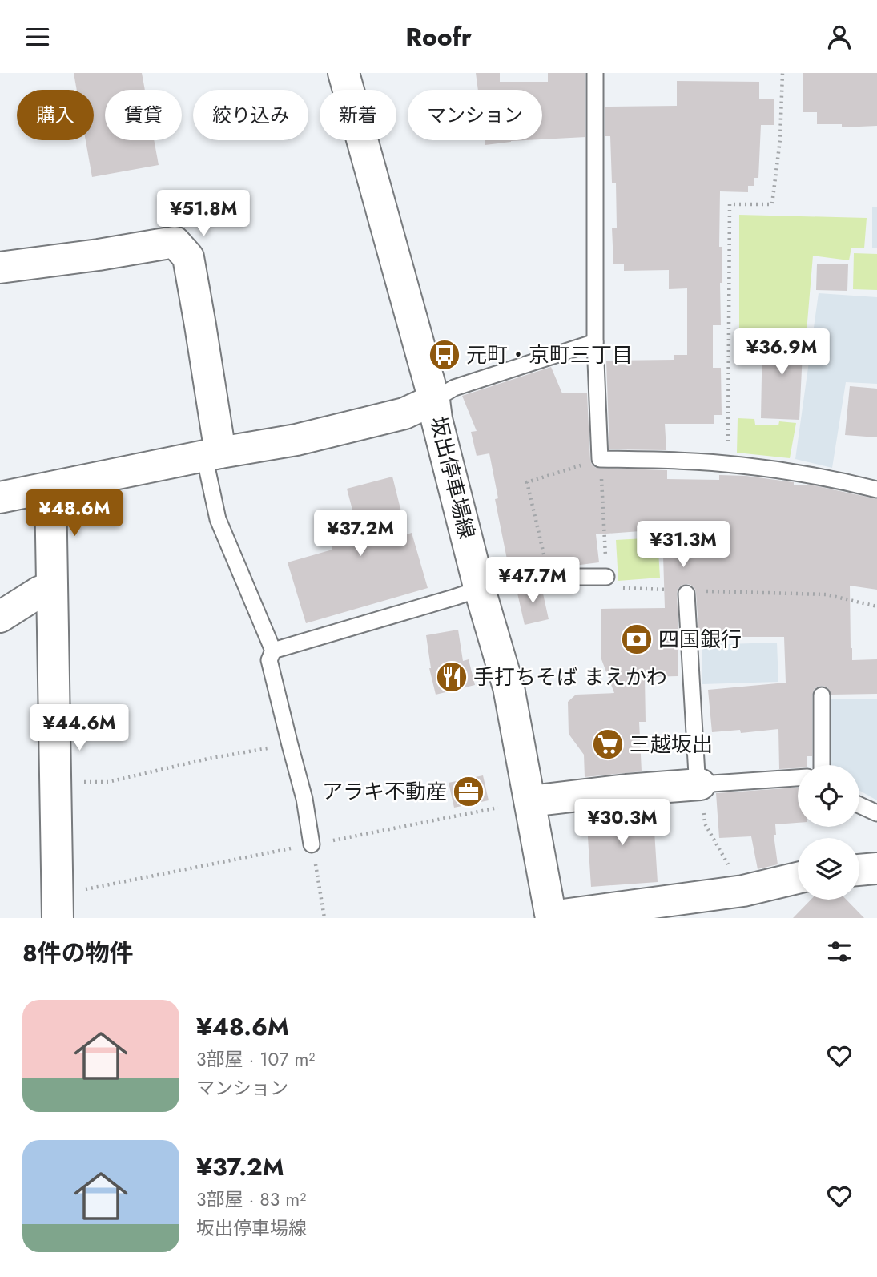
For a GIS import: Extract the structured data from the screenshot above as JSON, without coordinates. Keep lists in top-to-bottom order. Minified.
{"streets":{"street":["坂出停車場線"]},"places":{"bus stop":["元町・京町三丁目"],"bank":["四国銀行"],"restaurant":["手打ちそば まえかわ"],"supermarket":["三越坂出"],"office":["アラキ不動産"]},"page":{"header":"Roofr","chip":["購入","賃貸","絞り込み","新着","マンション"],"price":["¥51.8M","¥36.9M","¥48.6M","¥37.2M","¥31.3M","¥47.7M","¥44.6M","¥30.3M"],"heading":"8件の物件","list":[{"name":"¥48.6M","note":"3部屋 · 107 m² · マンション"},{"name":"¥37.2M","note":"3部屋 · 83 m² · 坂出停車場線"}]}}
